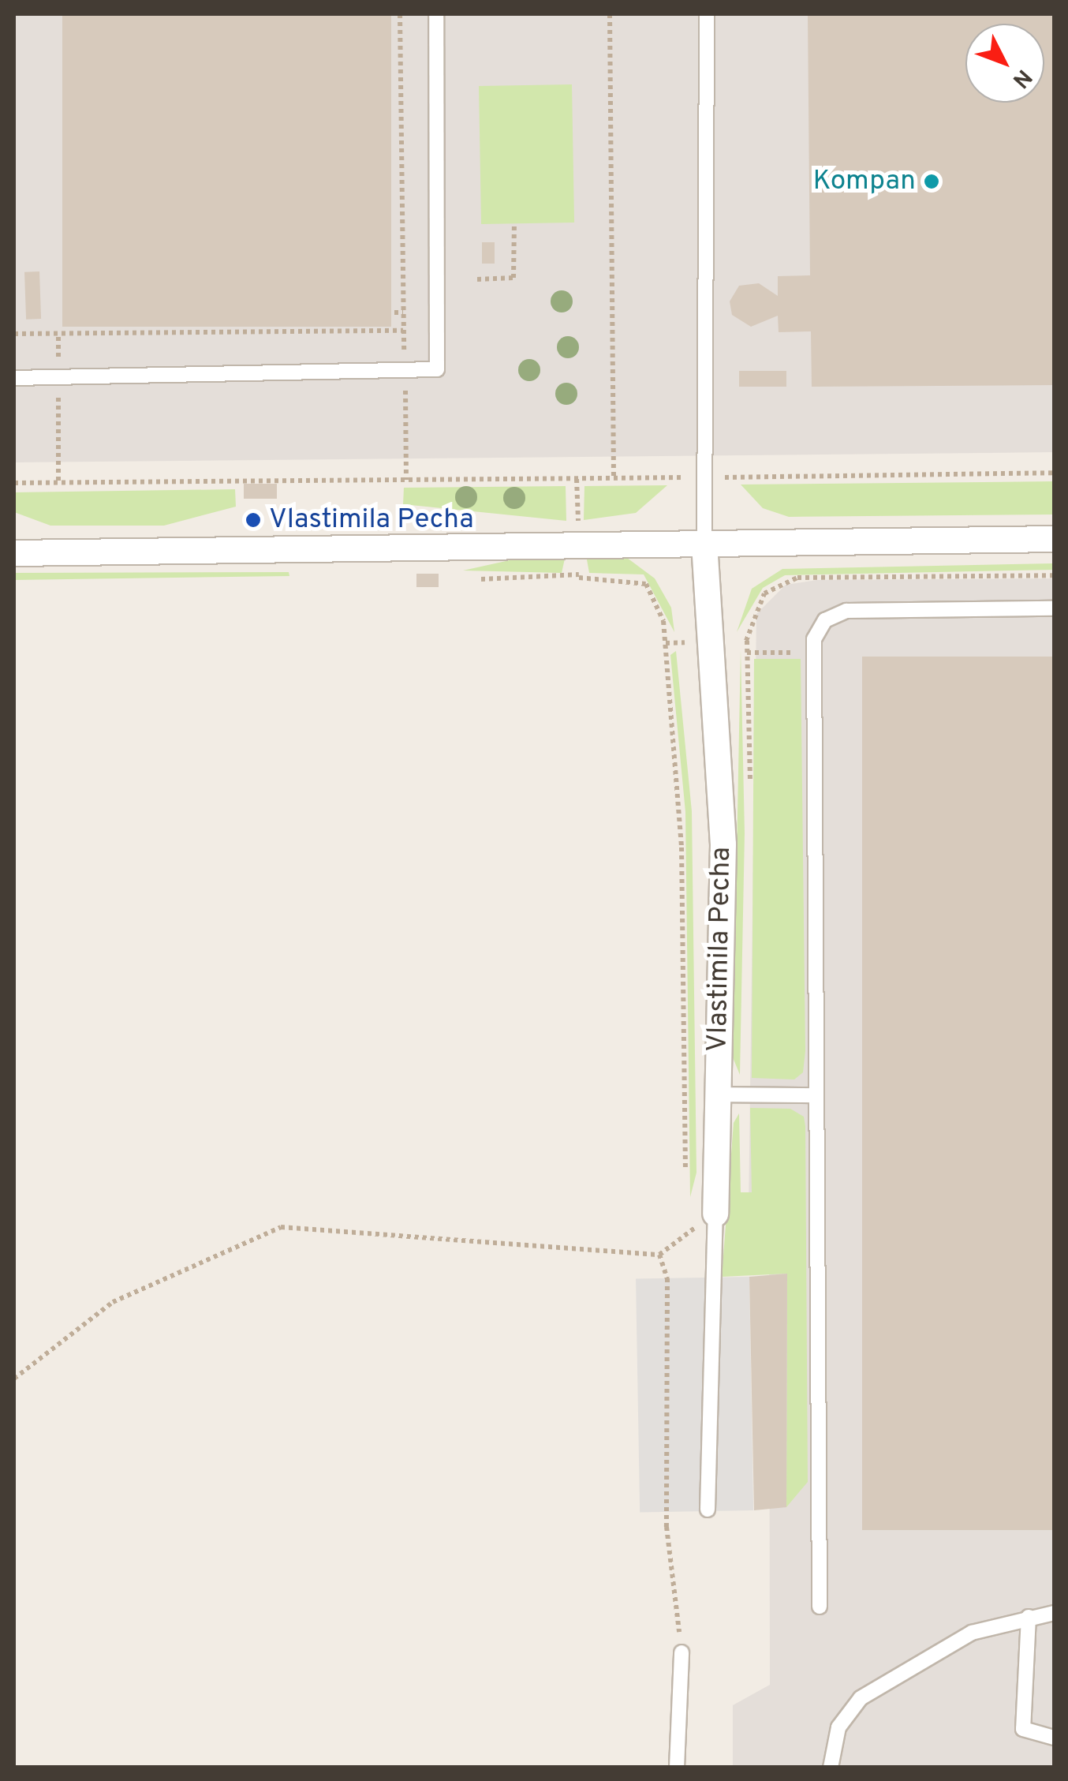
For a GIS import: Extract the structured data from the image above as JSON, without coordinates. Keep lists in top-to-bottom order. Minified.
{"streets":{"street":["Vlastimila Pecha"]},"places":["Kompan","Vlastimila Pecha"],"north":"bottom right"}
